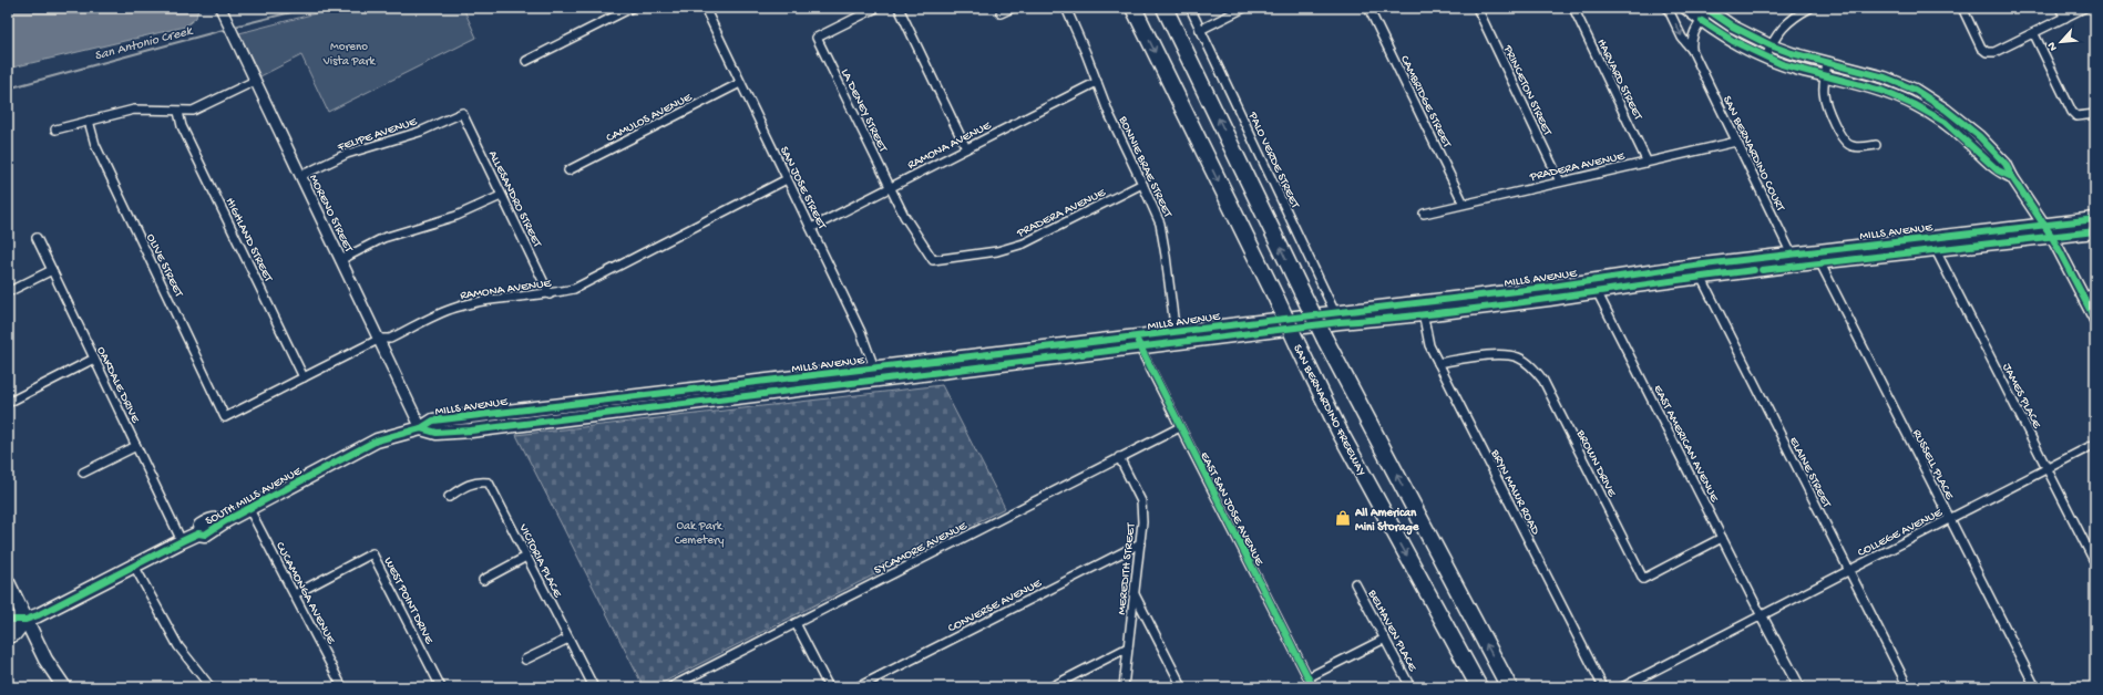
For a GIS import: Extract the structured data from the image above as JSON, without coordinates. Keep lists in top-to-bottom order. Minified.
{"streets":{"highway":["SAN BERNARDINO FREEWAY"],"main road":["MILLS AVENUE","SOUTH MILLS AVENUE"],"street":["HARVARD STREET","PRINCETON STREET","CAMBRIDGE STREET","LA DENEY STREET","CAMULOS AVENUE","FELIPE AVENUE","RAMONA AVENUE","SAN BERNARDINO COURT","PALO VERDE STREET","PRADERA AVENUE","BONNIE BRAE STREET","SAN JOSE STREET","ALLESANDRO STREET","MORENO STREET","HIGHLAND STREET","OLIVE STREET","OAKDALE DRIVE","JAMES PLACE","EAST AMERICAN AVENUE","BROWN DRIVE","RUSSELL PLACE","ELAINE STREET","BRYN MAWR ROAD","EAST SAN JOSE AVENUE","COLLEGE AVENUE","SYCAMORE AVENUE","VICTORIA PLACE","MEREDITH STREET","CUCAMONGA AVENUE","WEST POINT DRIVE","CONVERSE AVENUE","BELHAVEN PLACE"]},"crossings":[["HARVARD STREET","PRADERA AVENUE"],["PRINCETON STREET","PRADERA AVENUE"],["CAMBRIDGE STREET","PRADERA AVENUE"],["LA DENEY STREET","RAMONA AVENUE"],["LA DENEY STREET","PRADERA AVENUE"],["CAMULOS AVENUE","SAN JOSE STREET"],["FELIPE AVENUE","ALLESANDRO STREET"],["FELIPE AVENUE","MORENO STREET"],["RAMONA AVENUE","BONNIE BRAE STREET"],["RAMONA AVENUE","SAN JOSE STREET"],["RAMONA AVENUE","ALLESANDRO STREET"],["RAMONA AVENUE","MORENO STREET"],["RAMONA AVENUE","HIGHLAND STREET"],["RAMONA AVENUE","OLIVE STREET"],["SAN BERNARDINO COURT","PRADERA AVENUE"],["SAN BERNARDINO COURT","MILLS AVENUE"],["PALO VERDE STREET","MILLS AVENUE"],["PRADERA AVENUE","BONNIE BRAE STREET"],["BONNIE BRAE STREET","MILLS AVENUE"],["SAN JOSE STREET","MILLS AVENUE"],["MORENO STREET","MILLS AVENUE"],["MORENO STREET","SOUTH MILLS AVENUE"],["MILLS AVENUE","JAMES PLACE"],["MILLS AVENUE","EAST AMERICAN AVENUE"],["MILLS AVENUE","RUSSELL PLACE"],["MILLS AVENUE","ELAINE STREET"],["MILLS AVENUE","BRYN MAWR ROAD"],["MILLS AVENUE","SOUTH MILLS AVENUE"],["MILLS AVENUE","EAST SAN JOSE AVENUE"],["OAKDALE DRIVE","SOUTH MILLS AVENUE"],["JAMES PLACE","COLLEGE AVENUE"],["EAST AMERICAN AVENUE","BROWN DRIVE"],["EAST AMERICAN AVENUE","COLLEGE AVENUE"],["BROWN DRIVE","BRYN MAWR ROAD"],["RUSSELL PLACE","COLLEGE AVENUE"],["ELAINE STREET","COLLEGE AVENUE"],["SOUTH MILLS AVENUE","CUCAMONGA AVENUE"],["EAST SAN JOSE AVENUE","SYCAMORE AVENUE"],["SYCAMORE AVENUE","MEREDITH STREET"],["MEREDITH STREET","CONVERSE AVENUE"],["CUCAMONGA AVENUE","WEST POINT DRIVE"]],"water":["San Antonio Creek"],"parks":["Moreno Vista Park","Oak Park Cemetery"],"places":{"shop":["All American Mini Storage"]},"north":"bottom left"}
